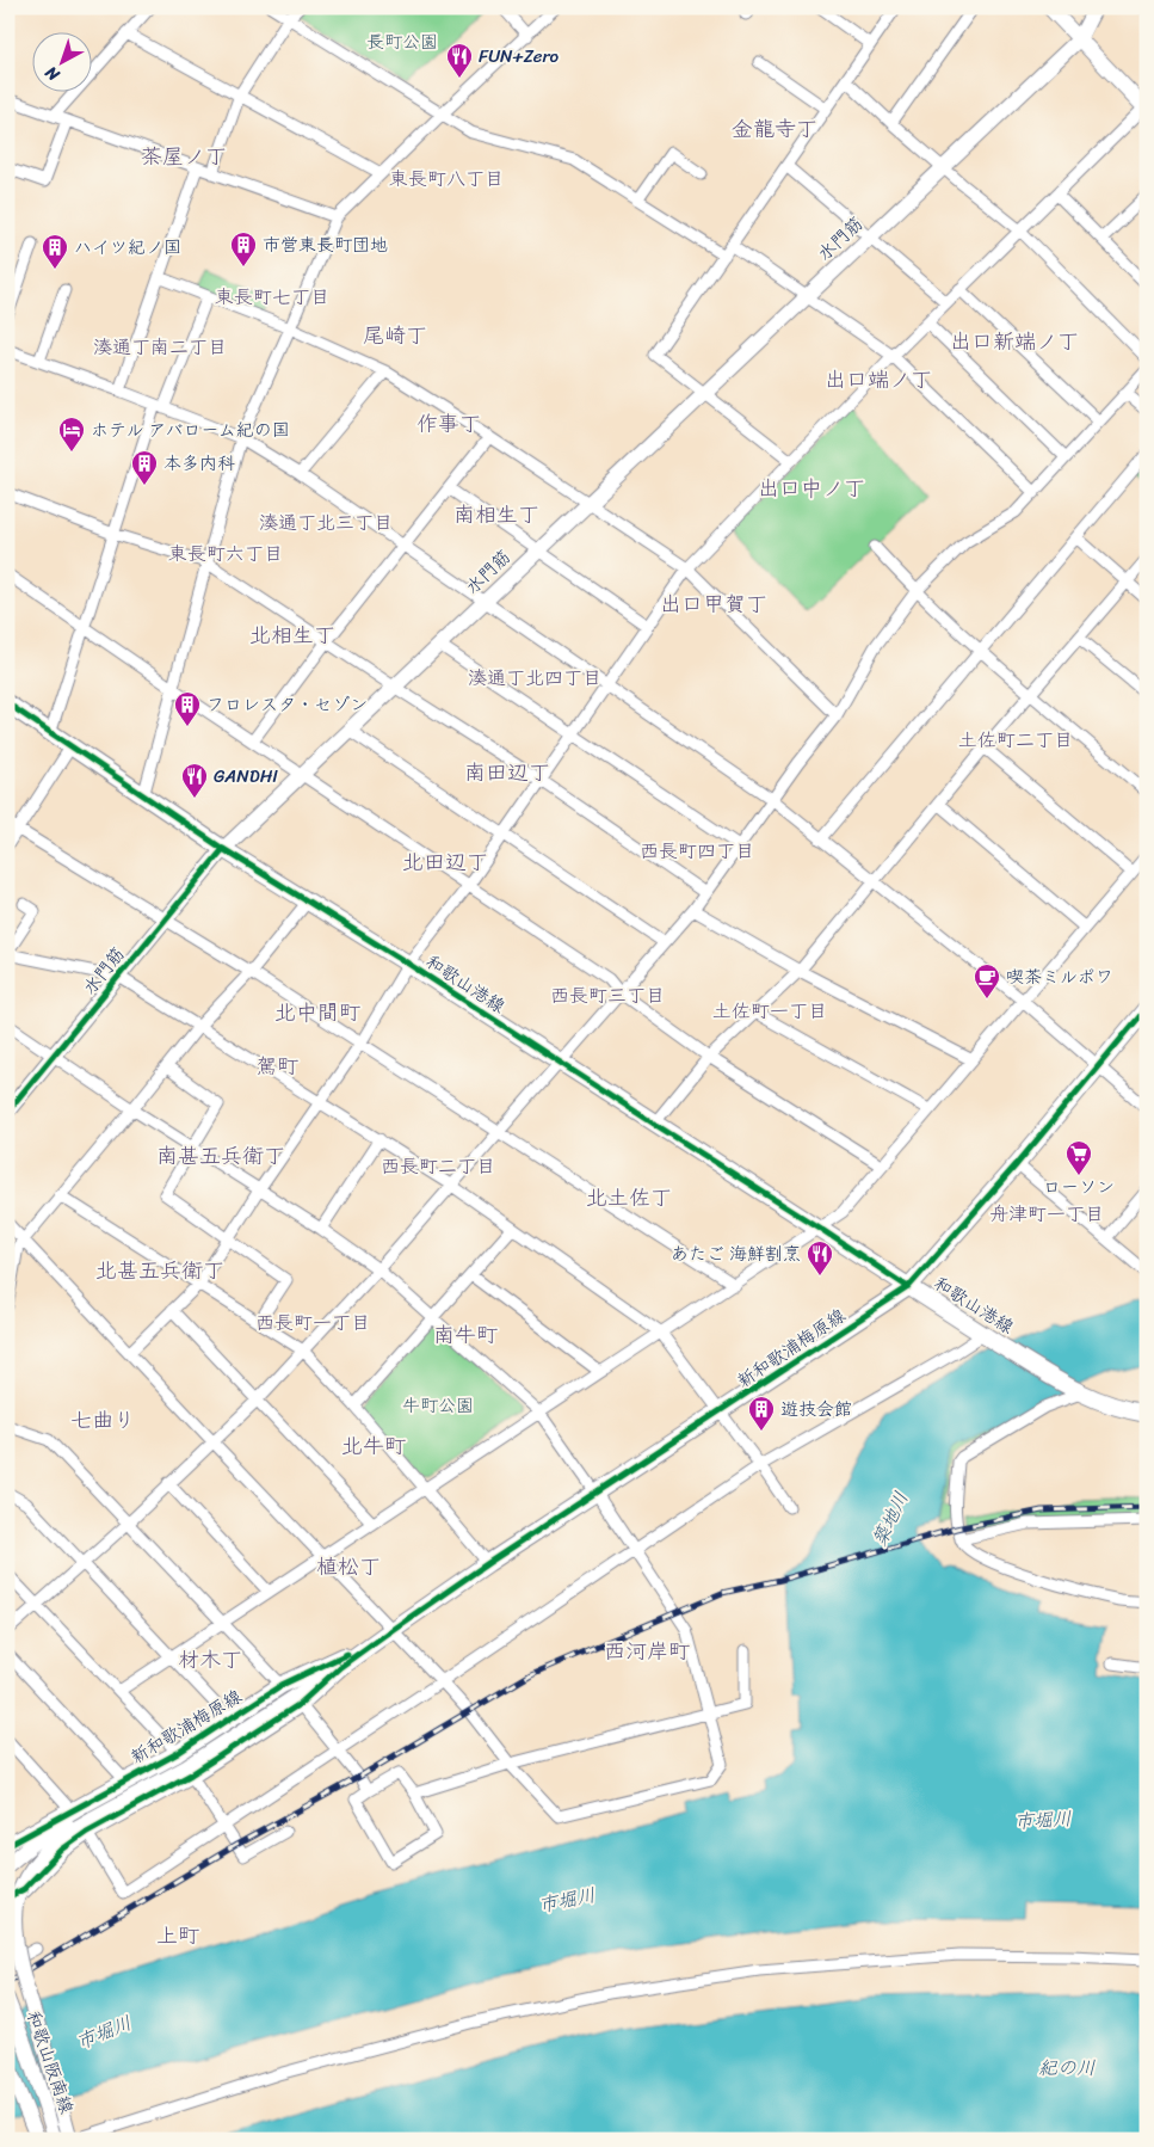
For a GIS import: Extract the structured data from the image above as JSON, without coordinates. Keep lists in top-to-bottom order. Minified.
{"streets":{"main road":["和歌山港線","新和歌浦梅原線"],"street":["水門筋","和歌山阪南線"]},"crossings":[["水門筋","和歌山港線"],["和歌山港線","新和歌浦梅原線"]],"districts":["金龍寺丁","茶屋ノ丁","東長町八丁目","東長町七丁目","尾崎丁","出口新端ノ丁","湊通丁南二丁目","出口端ノ丁","作事丁","出口中ノ丁","南相生丁","湊通丁北三丁目","東長町六丁目","出口甲賀丁","北相生丁","湊通丁北四丁目","土佐町二丁目","南田辺丁","西長町四丁目","北田辺丁","西長町三丁目","土佐町一丁目","北中間町","駕町","南甚五兵衛丁","西長町二丁目","北土佐丁","舟津町一丁目","北甚五兵衛丁","西長町一丁目","南牛町","七曲り","北牛町","植松丁","西河岸町","材木丁","上町"],"water":["築地川","市堀川","紀の川"],"parks":["長町公園","牛町公園"],"places":{"restaurant":["FUN+Zero","GANDHI","あたご 海鮮割烹"],"building":["市営東長町団地","ハイツ紀ノ国","本多内科","フロレスタ・セゾン","遊技会館"],"hotel":["ホテル アバローム紀の国"],"cafe":["喫茶ミルポワ"],"supermarket":["ローソン"]},"north":"bottom left"}
